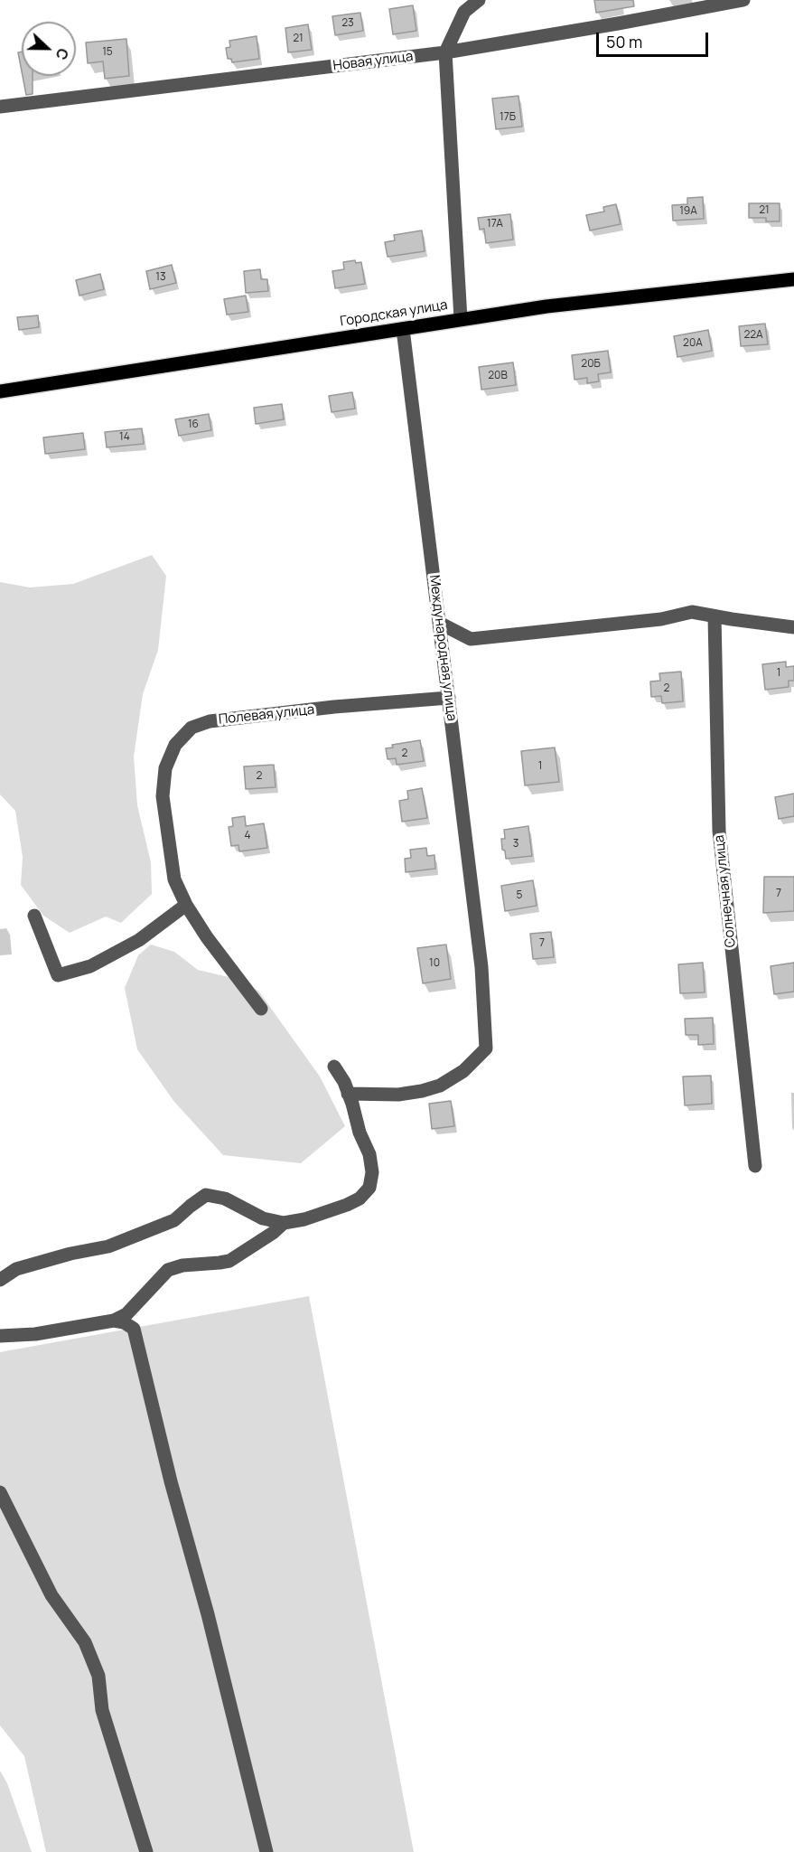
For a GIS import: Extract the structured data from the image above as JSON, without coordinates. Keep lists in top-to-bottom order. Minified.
{"streets":{"main road":["Городская улица"],"street":["Новая улица","Международная улица","Полевая улица","Солнечная улица"]},"crossings":[["Городская улица","Международная улица"],["Международная улица","Полевая улица"]],"house_numbers":["23","21","15","17Б","21","19А","17А","13","22А","20А","20Б","20В","16","14","1","2","2","1","2","4","3","7","5","7","10"],"scale_bar":"50 m","north":"right"}
